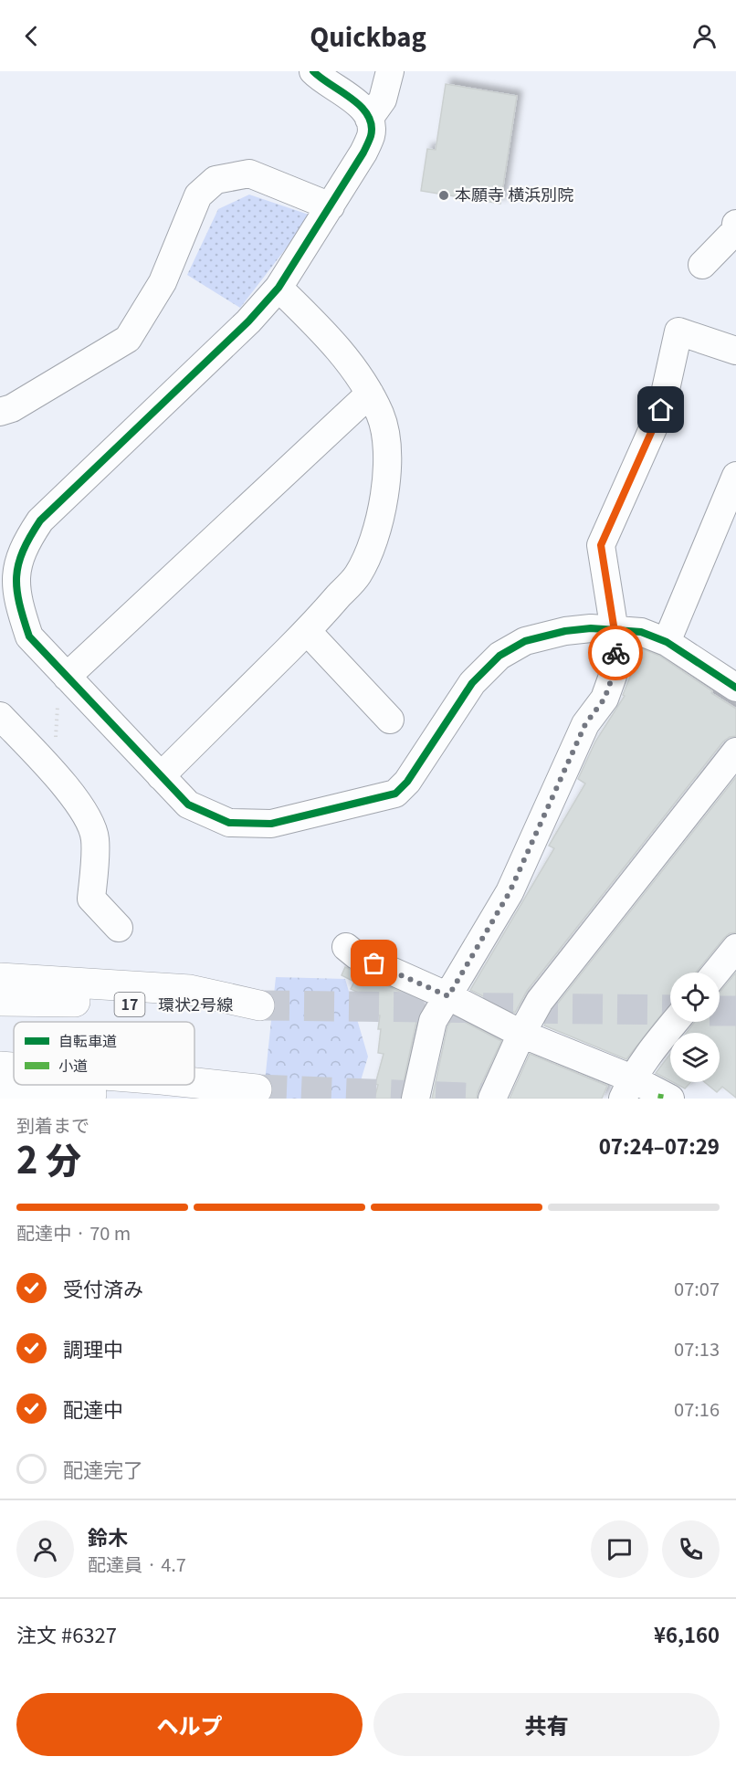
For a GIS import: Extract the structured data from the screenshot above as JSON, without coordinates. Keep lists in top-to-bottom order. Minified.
{"streets":{"main road":["17","環状2号線"]},"places":["本願寺 横浜別院"],"legend":["自転車道","小道"],"page":{"header":"Quickbag","heading":["2 分","到着まで","07:24–07:29"],"panel":["鈴木","配達員 · 4.7","注文 #6327","¥6,160"],"bar":"配達中 · 70 m","list":[["受付済み","07:07"],["調理中","07:13"],["配達中","07:16"],"配達完了"],"buttons":["ヘルプ","共有"]}}
